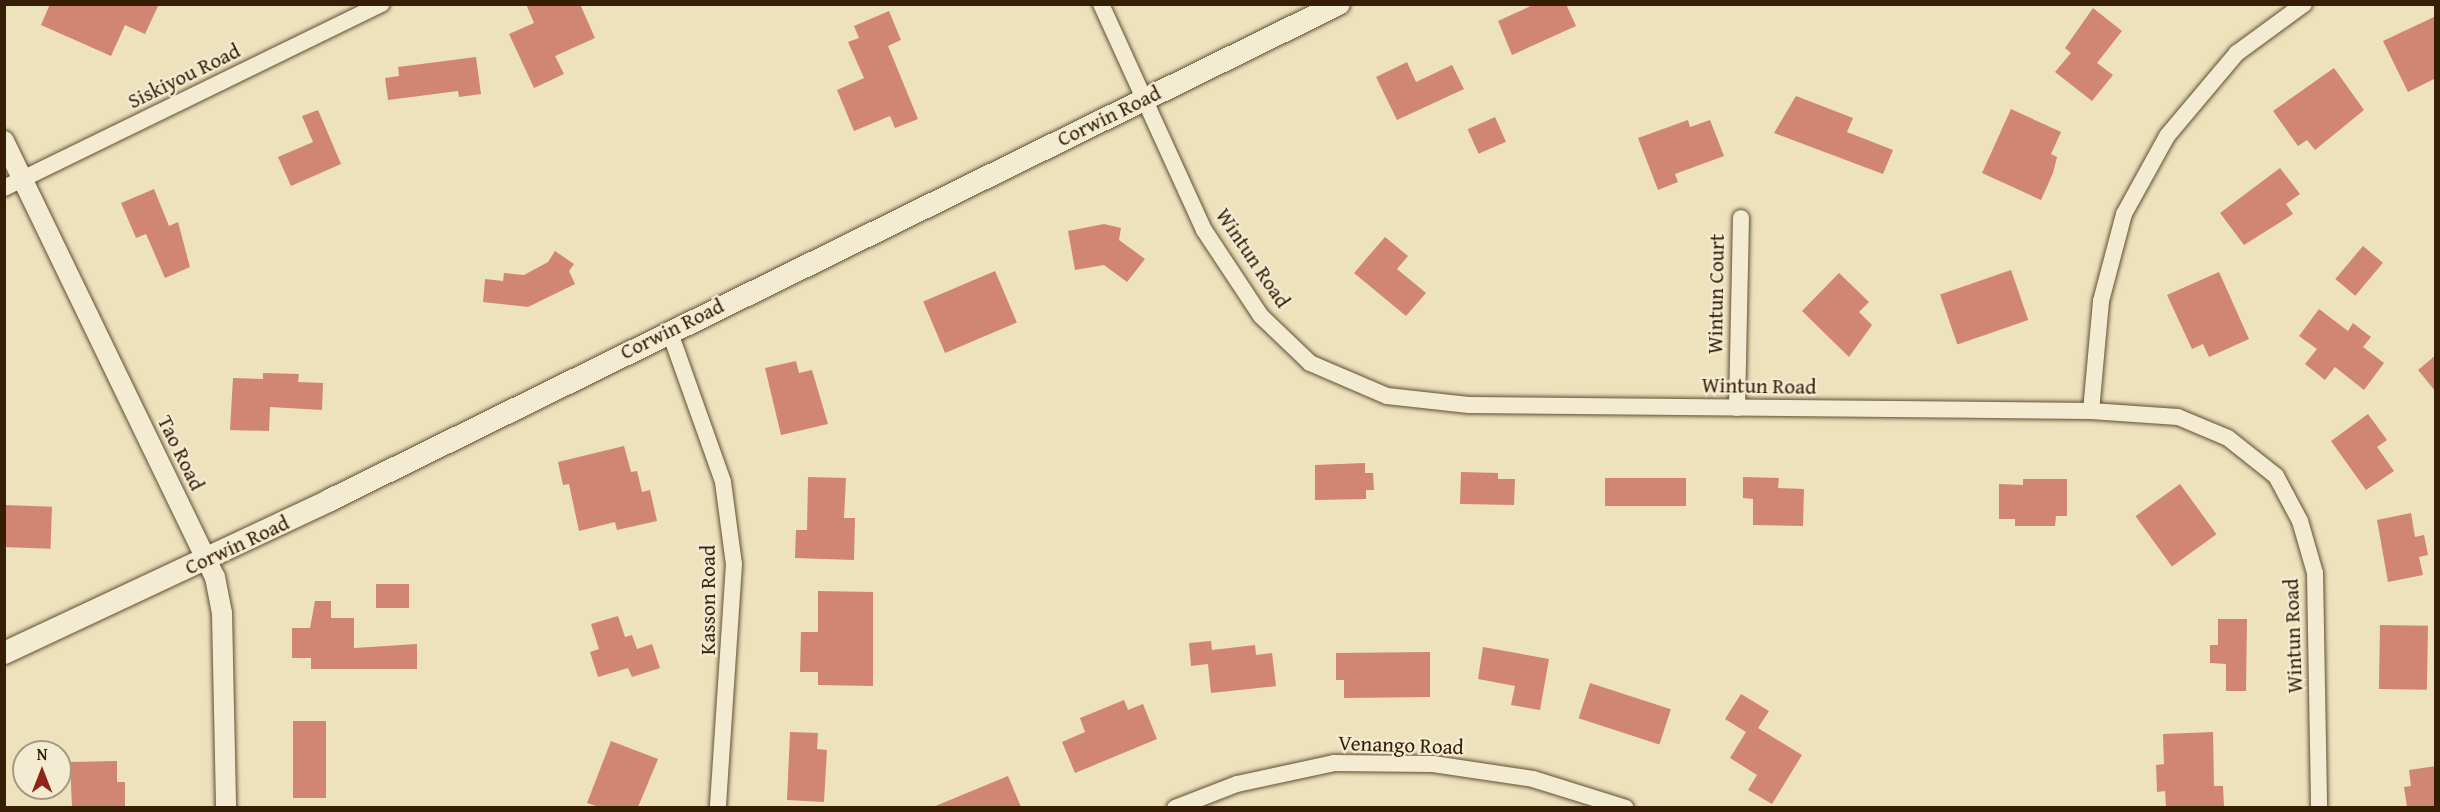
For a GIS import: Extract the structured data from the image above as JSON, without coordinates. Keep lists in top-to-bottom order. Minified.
{"streets":{"main road":["Corwin Road"],"street":["Siskiyou Road","Wintun Road","Wintun Court","Tao Road","Kasson Road","Venango Road"]},"crossings":[["Siskiyou Road","Tao Road"],["Corwin Road","Wintun Road"],["Corwin Road","Tao Road"],["Corwin Road","Kasson Road"],["Wintun Road","Wintun Court"]],"north":"top"}
